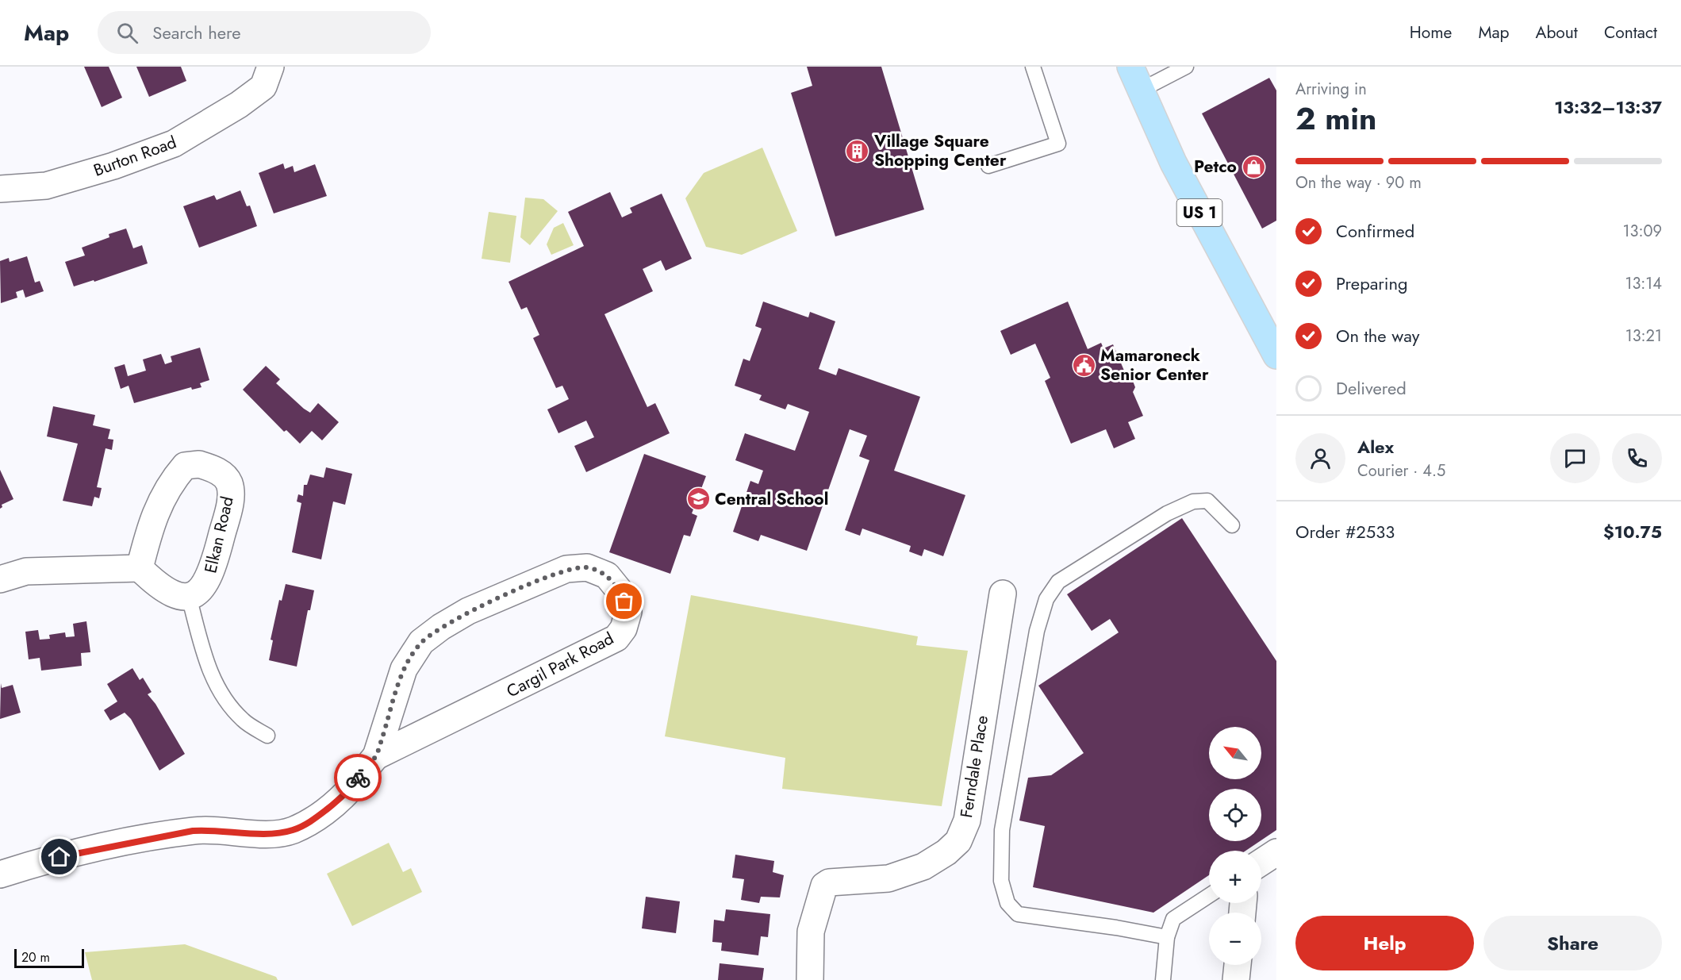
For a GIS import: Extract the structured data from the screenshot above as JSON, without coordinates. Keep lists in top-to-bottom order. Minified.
{"streets":{"main road":["US 1"],"street":["Burton Road","Elkan Road","Cargil Park Road","Ferndale Place"]},"places":{"building":["Village Square Shopping Center"],"shop":["Petco"],"public building":["Mamaroneck Senior Center"],"school or university":["Central School"]},"scale_bar":"20 m","north":"top left","page":{"header":"Map","search":"Search here","nav":["Home","Map","About","Contact"],"heading":["2 min","Arriving in","13:32–13:37"],"panel":["Alex","Courier · 4.5","Order #2533","$10.75"],"bar":"On the way · 90 m","list":[["Confirmed","13:09"],["Preparing","13:14"],["On the way","13:21"],"Delivered"],"map_buttons":["+","−"],"buttons":["Help","Share"],"scale":"20 m"}}
